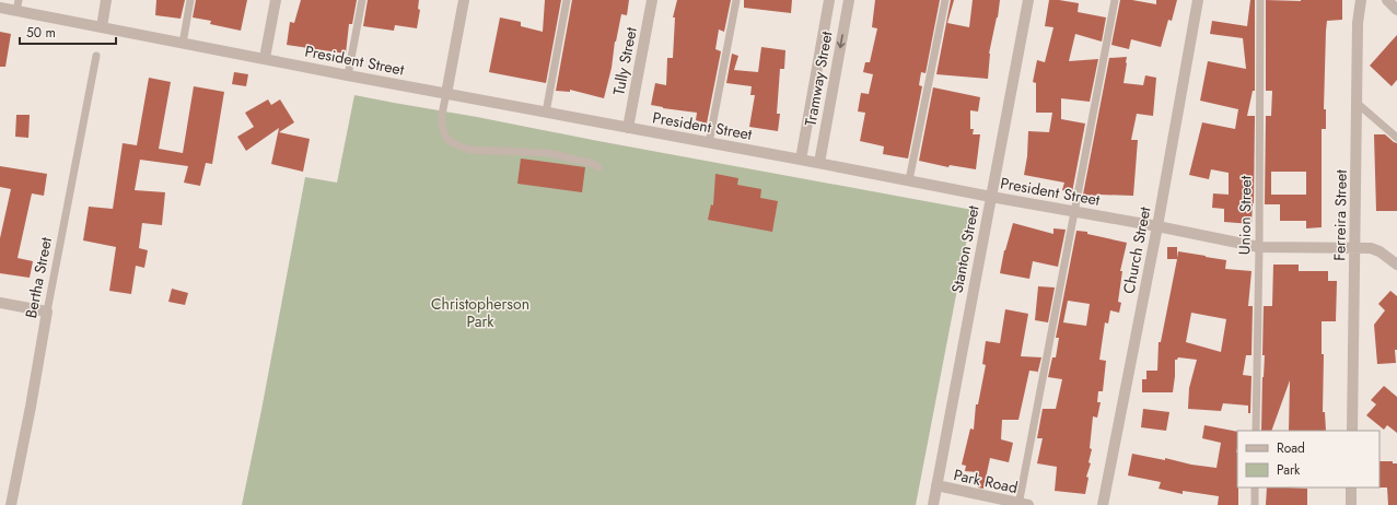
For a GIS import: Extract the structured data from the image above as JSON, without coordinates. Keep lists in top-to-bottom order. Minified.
{"streets":{"street":["President Street","Tully Street","Tramway Street","Ferreira Street","Stanton Street","Church Street","Bertha Street","Park Road"],"lane":["Union Street"]},"crossings":[["President Street","Tully Street"],["President Street","Tramway Street"],["President Street","Union Street"],["President Street","Ferreira Street"],["President Street","Stanton Street"],["President Street","Church Street"],["Stanton Street","Park Road"]],"parks":["Christopherson Park"],"legend":["Road","Park"],"scale_bar":"50 m"}
